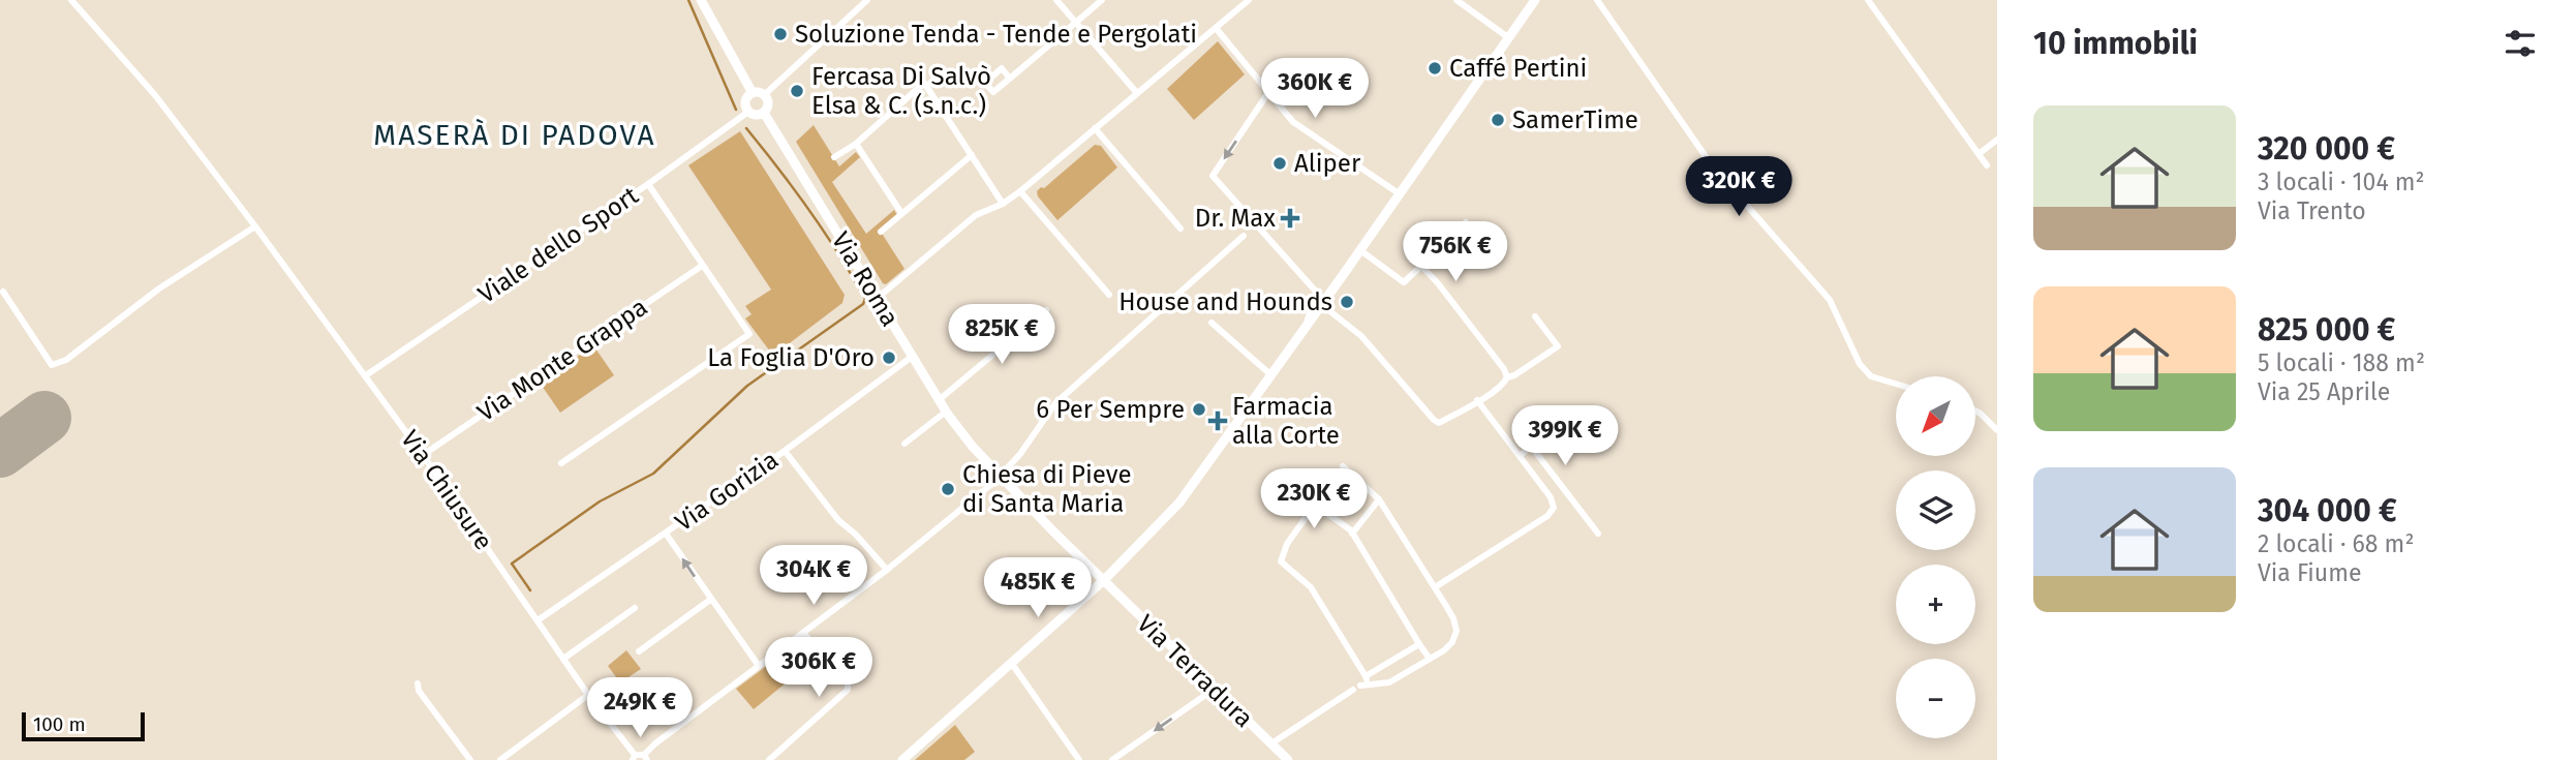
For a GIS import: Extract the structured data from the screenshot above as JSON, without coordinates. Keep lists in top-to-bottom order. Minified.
{"streets":{"main road":["Via Roma","Via Terradura"],"street":["Viale dello Sport","Via Monte Grappa","Via Chiusure","Via Gorizia"]},"crossings":[["Viale dello Sport","Via Roma"],["Viale dello Sport","Via Chiusure"],["Via Roma","Via Gorizia"],["Via Roma","Via Terradura"],["Via Monte Grappa","Via Chiusure"],["Via Chiusure","Via Gorizia"]],"districts":["MASERÀ DI PADOVA"],"places":{"other":["Soluzione Tenda - Tende e Pergolati","Caffé Pertini","Fercasa Di Salvò Elsa & C. (s.n.c.)","SamerTime","Aliper","House and Hounds","La Foglia D'Oro","6 Per Sempre","Chiesa di Pieve di Santa Maria"],"health":["Dr. Max","Farmacia alla Corte"]},"scale_bar":"100 m","north":"bottom left","page":{"heading":"10 immobili","price":["360K €","320K €","756K €","825K €","399K €","230K €","304K €","485K €","306K €","249K €"],"list":[{"name":"320 000 €","note":"3 locali · 104 m² · Via Trento"},{"name":"825 000 €","note":"5 locali · 188 m² · Via 25 Aprile"},{"name":"304 000 €","note":"2 locali · 68 m² · Via Fiume"}],"map_buttons":["+","−"],"scale":"100 m"}}
